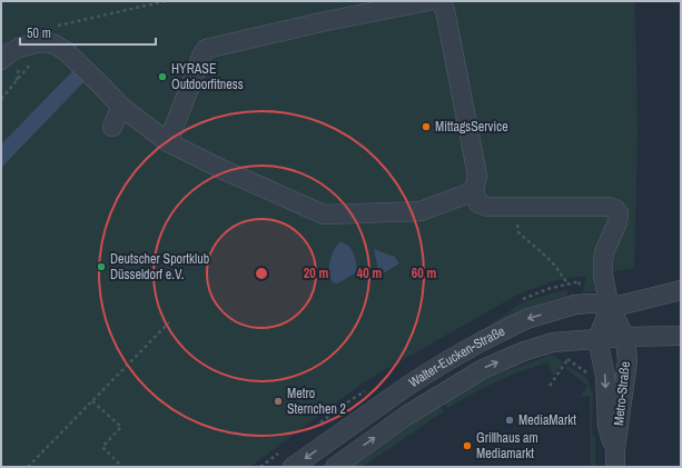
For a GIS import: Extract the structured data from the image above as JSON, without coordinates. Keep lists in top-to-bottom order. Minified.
{"streets":{"street":["Walter-Eucken-Straße","Metro-Straße"]},"crossings":[["Walter-Eucken-Straße","Metro-Straße"]],"places":["HYRASE Outdoorfitness","MittagsService","Deutscher Sportklub Düsseldorf e.V.","Metro Sternchen 2","MediaMarkt","Grillhaus am Mediamarkt"],"scale_bar":"50 m","rings":["20 m","40 m","60 m"]}
